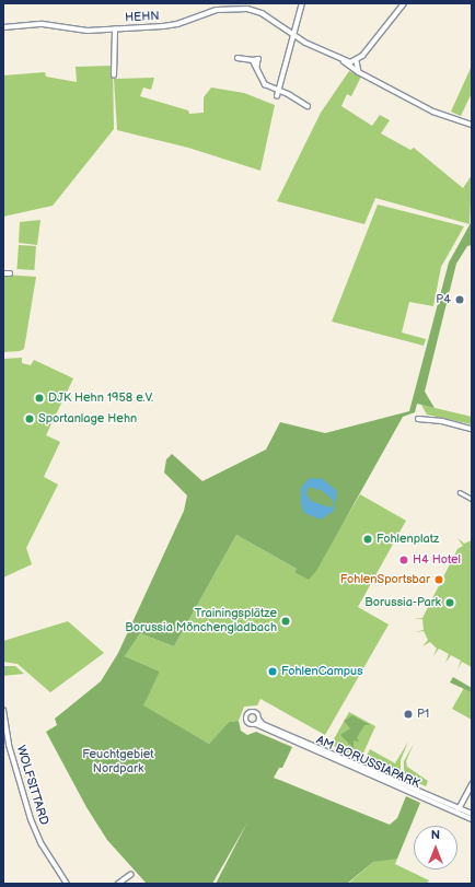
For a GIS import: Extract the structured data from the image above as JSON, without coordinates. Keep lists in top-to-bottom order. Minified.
{"streets":{"street":["HEHN","AM BORUSSIAPARK","WOLFSITTARD"]},"parks":["Feuchtgebiet Nordpark"],"places":["P4","DJK Hehn 1958 e.V.","Sportanlage Hehn","Fohlenplatz","H4 Hotel","FohlenSportsbar","Borussia-Park","Trainingsplätze Borussia Mönchengladbach","FohlenCampus","P1"],"north":"top"}
